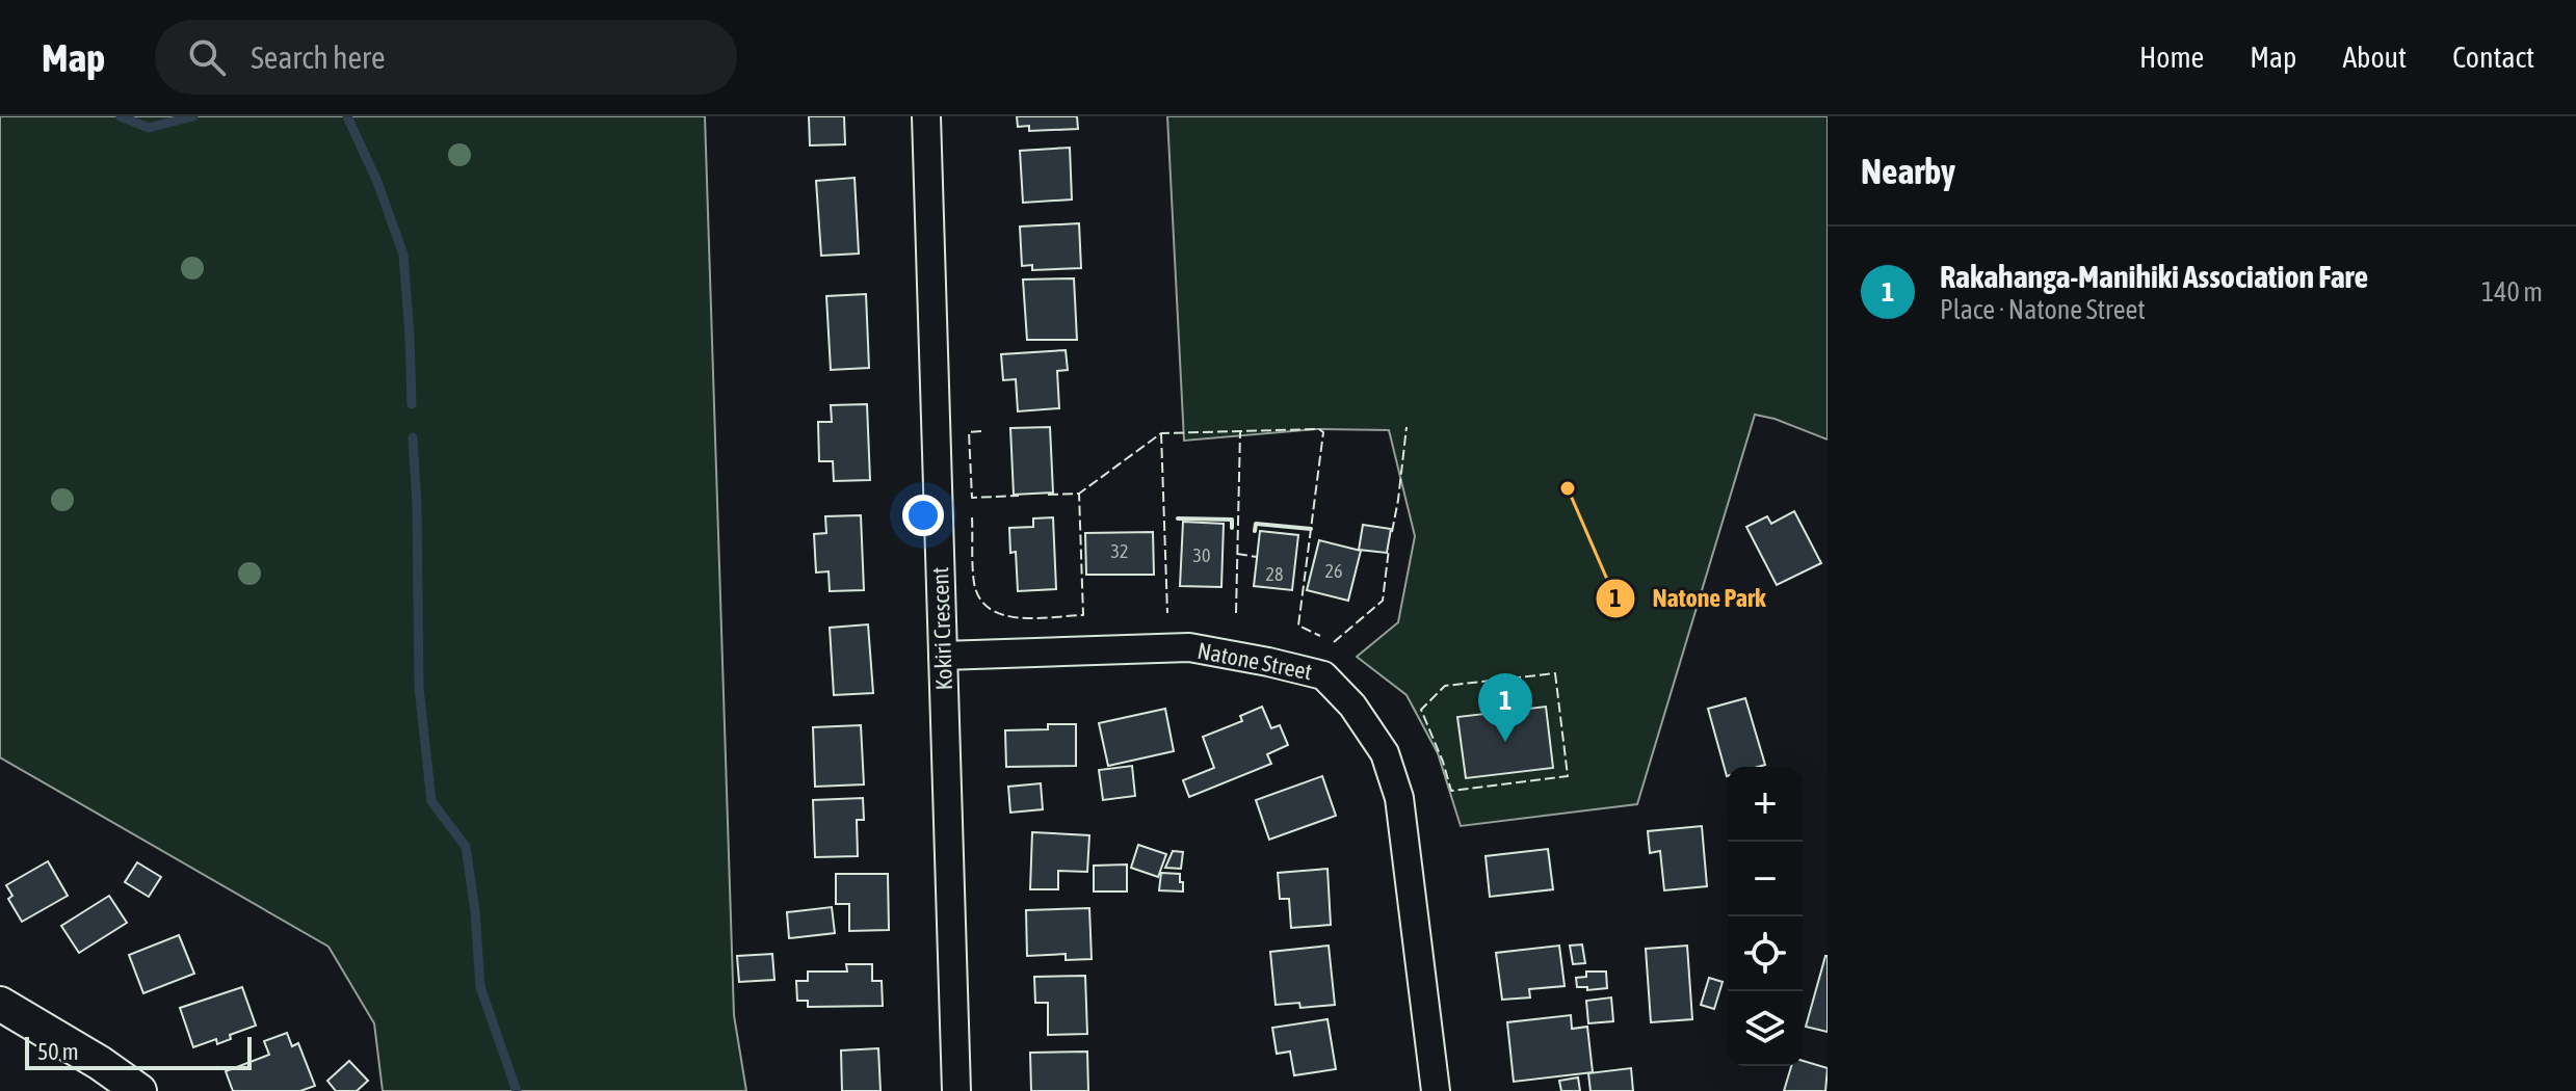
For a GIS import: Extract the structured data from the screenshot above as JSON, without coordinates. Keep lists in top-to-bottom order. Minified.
{"streets":{"street":["Kokiri Crescent","Natone Street"]},"crossings":[["Kokiri Crescent","Natone Street"]],"places":["Natone Park"],"house_numbers":["32","30","26","28"],"scale_bar":"50 m","page":{"header":"Map","search":"Search here","nav":["Home","Map","About","Contact"],"heading":"Nearby","list":[{"mark":"1","name":"Rakahanga-Manihiki Association Fare","note":"Place · Natone Street","value":"140 m"}],"pins":"1","map_buttons":["+","−"],"scale":"50 m"}}
